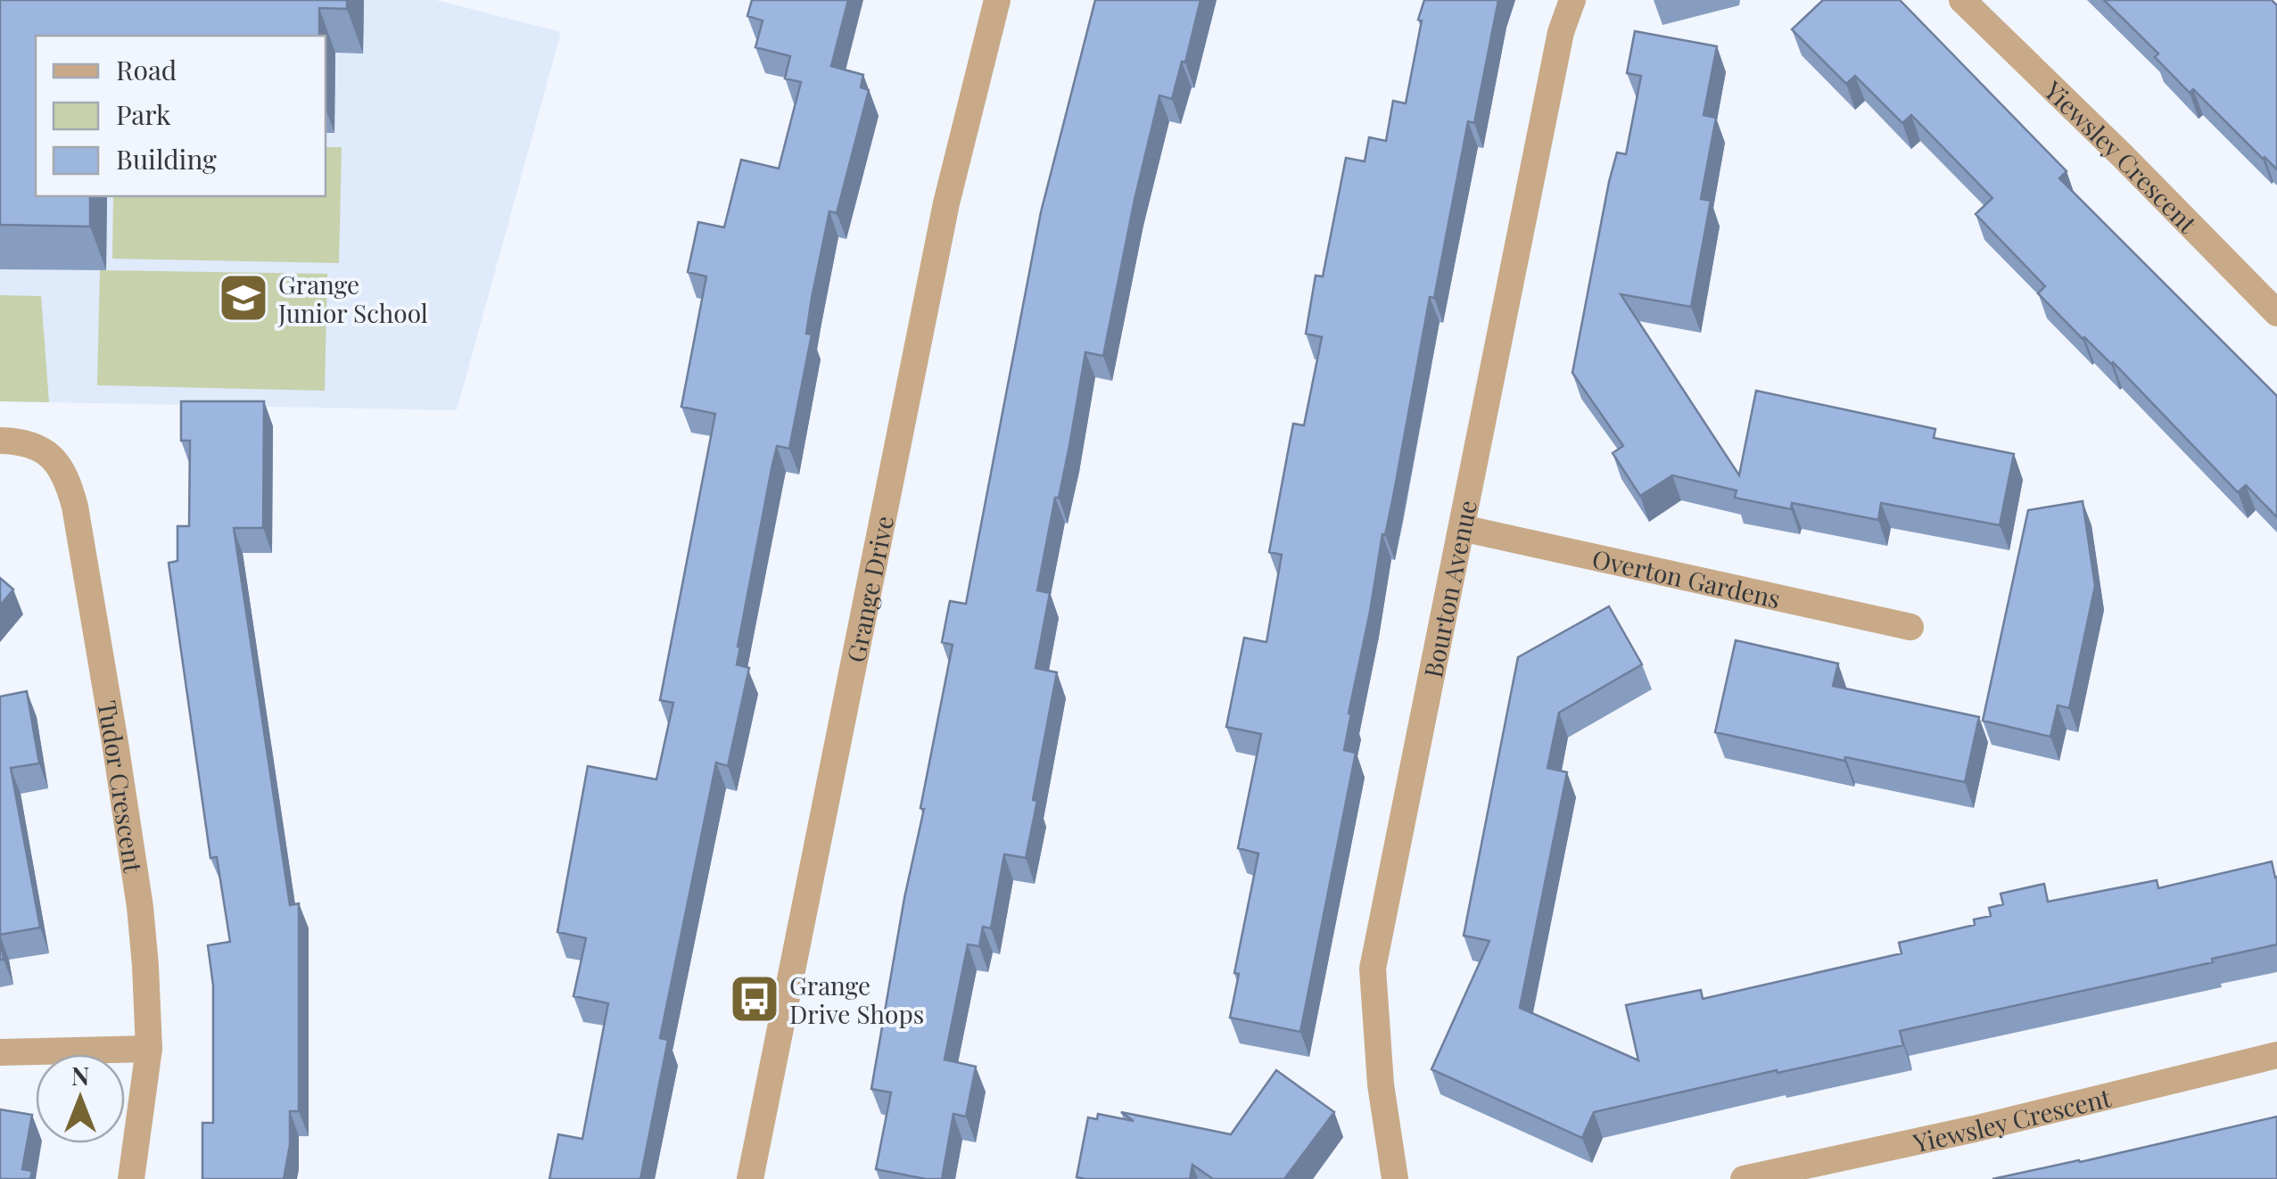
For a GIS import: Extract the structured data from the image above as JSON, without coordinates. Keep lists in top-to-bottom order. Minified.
{"streets":{"street":["Yiewsley Crescent","Overton Gardens","Bourton Avenue","Grange Drive","Tudor Crescent"]},"crossings":[["Overton Gardens","Bourton Avenue"]],"places":{"school or university":["Grange Junior School"],"bus stop":["Grange Drive Shops"]},"legend":["Road","Park","Building"],"north":"top"}
